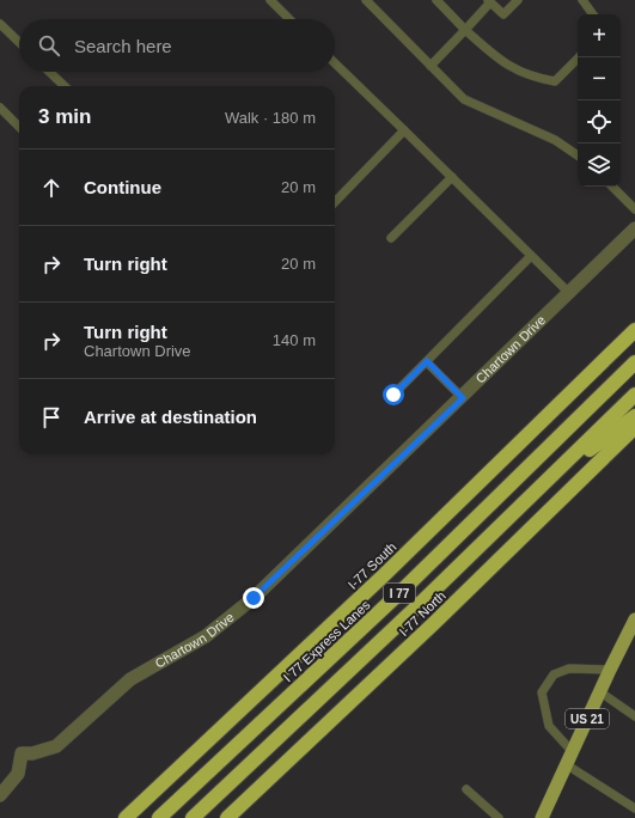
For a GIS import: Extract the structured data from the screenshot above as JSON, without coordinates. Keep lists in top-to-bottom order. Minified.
{"streets":{"highway":["I-77 South","I 77","I-77 North","I 77 Express Lanes"],"main road":["US 21"],"street":["Chartown Drive"]},"page":{"map_buttons":["+","−"],"search":"Search here","heading":["3 min","Walk · 180 m"],"list":[["Continue","20 m"],["Turn right","20 m"],["Turn right","Chartown Drive","140 m"],"Arrive at destination"]}}
